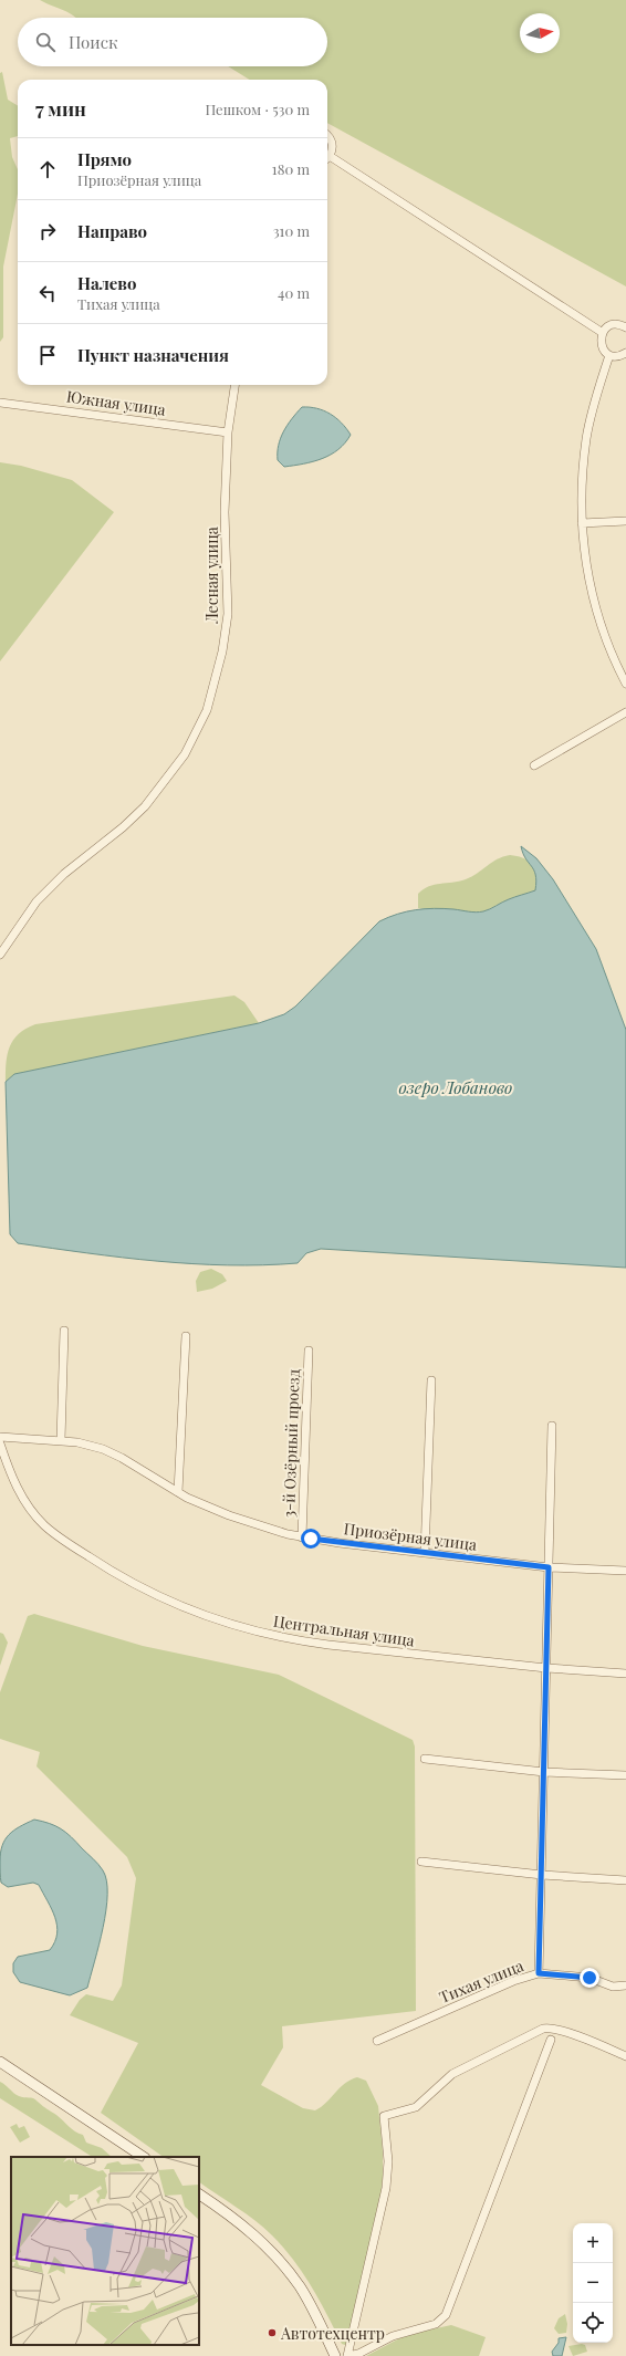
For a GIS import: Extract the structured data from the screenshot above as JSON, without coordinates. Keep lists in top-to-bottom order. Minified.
{"streets":{"street":["Южная улица","Лесная улица","3-й Озёрный проезд","Приозёрная улица","Центральная улица","Тихая улица"]},"crossings":[["Южная улица","Лесная улица"],["3-й Озёрный проезд","Приозёрная улица"]],"water":["озеро Лобаново"],"places":["Автотехцентр"],"north":"right","page":{"search":"Поиск","heading":["7 мин","Пешком · 530 m"],"list":[["Прямо","Приозёрная улица","180 m"],["Направо","310 m"],["Налево","Тихая улица","40 m"],"Пункт назначения"],"map_buttons":["+","−"]}}
